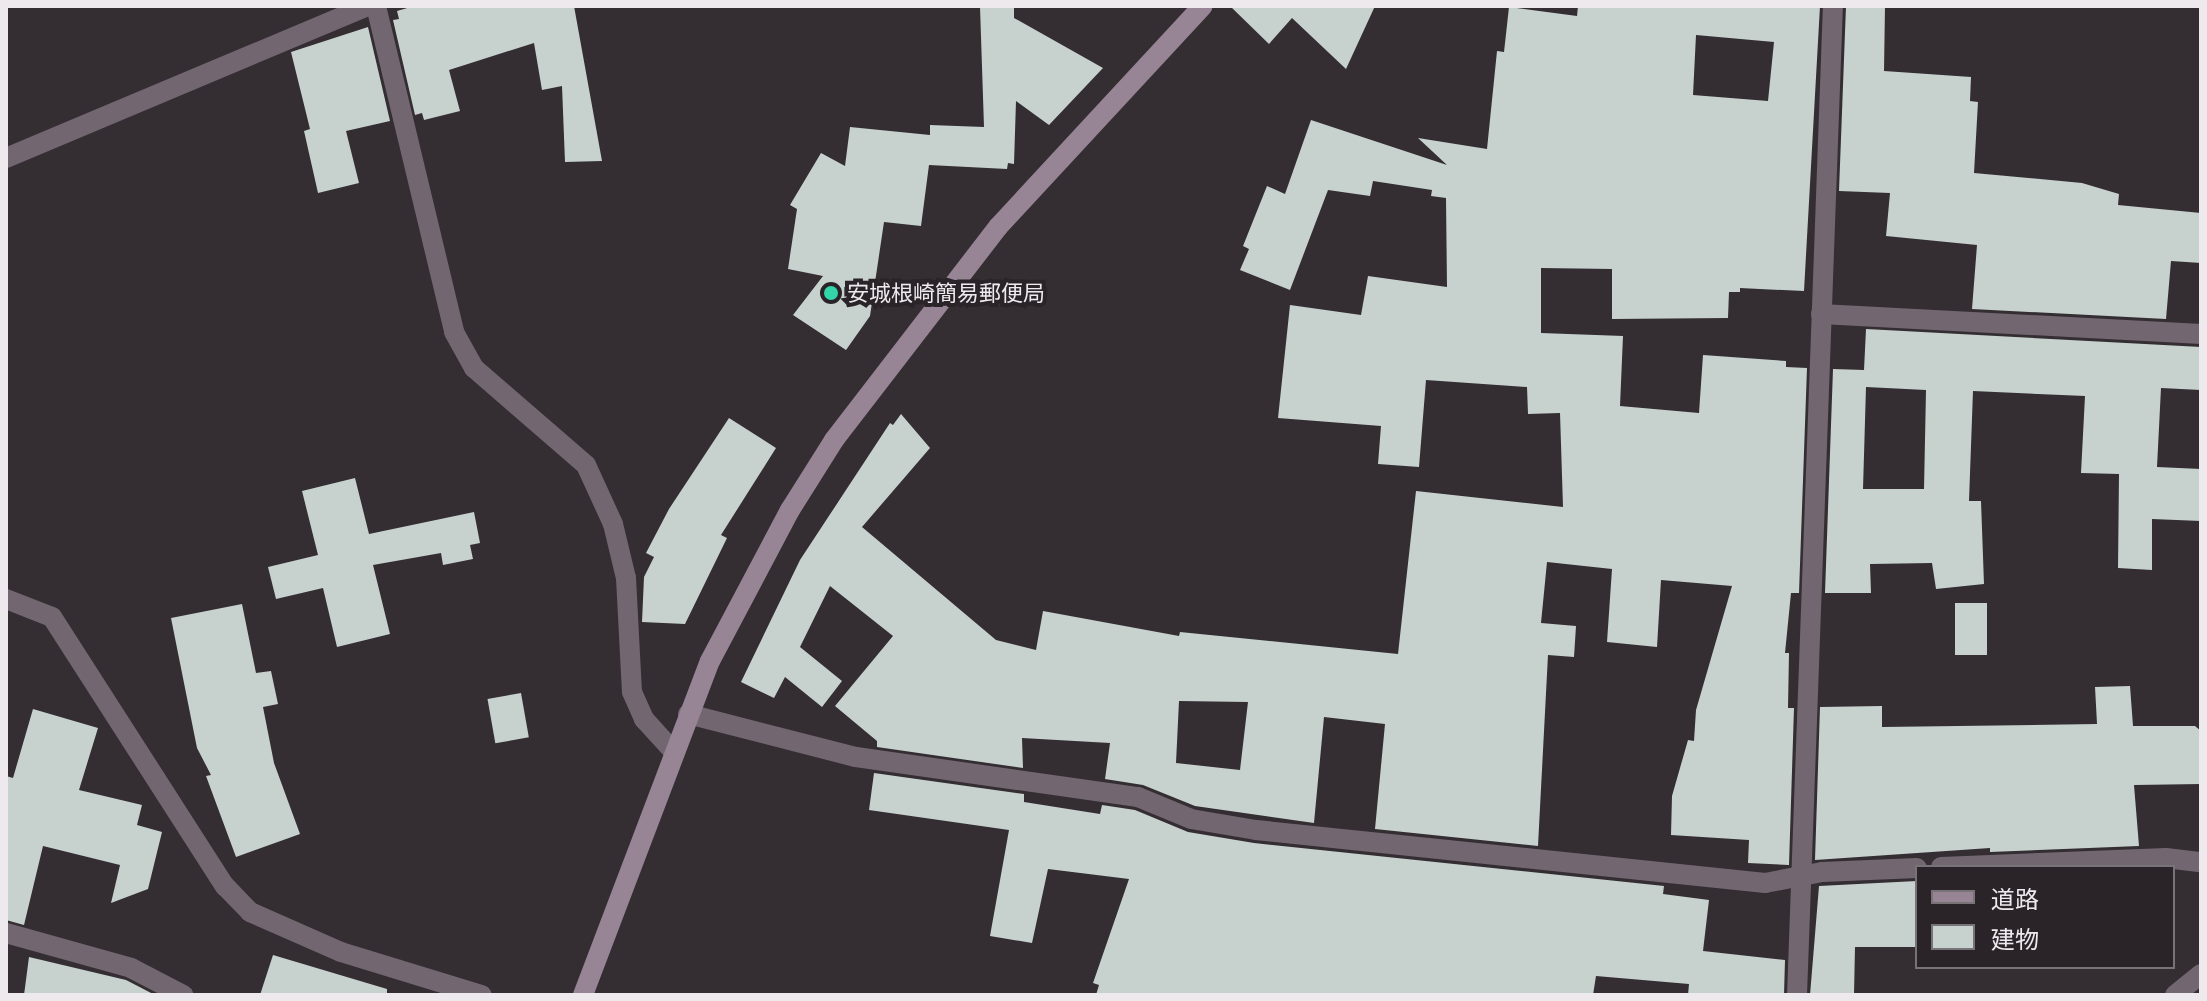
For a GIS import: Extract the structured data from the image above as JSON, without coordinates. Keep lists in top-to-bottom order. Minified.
{"places":["安城根崎簡易郵便局"],"legend":["道路","建物"]}
